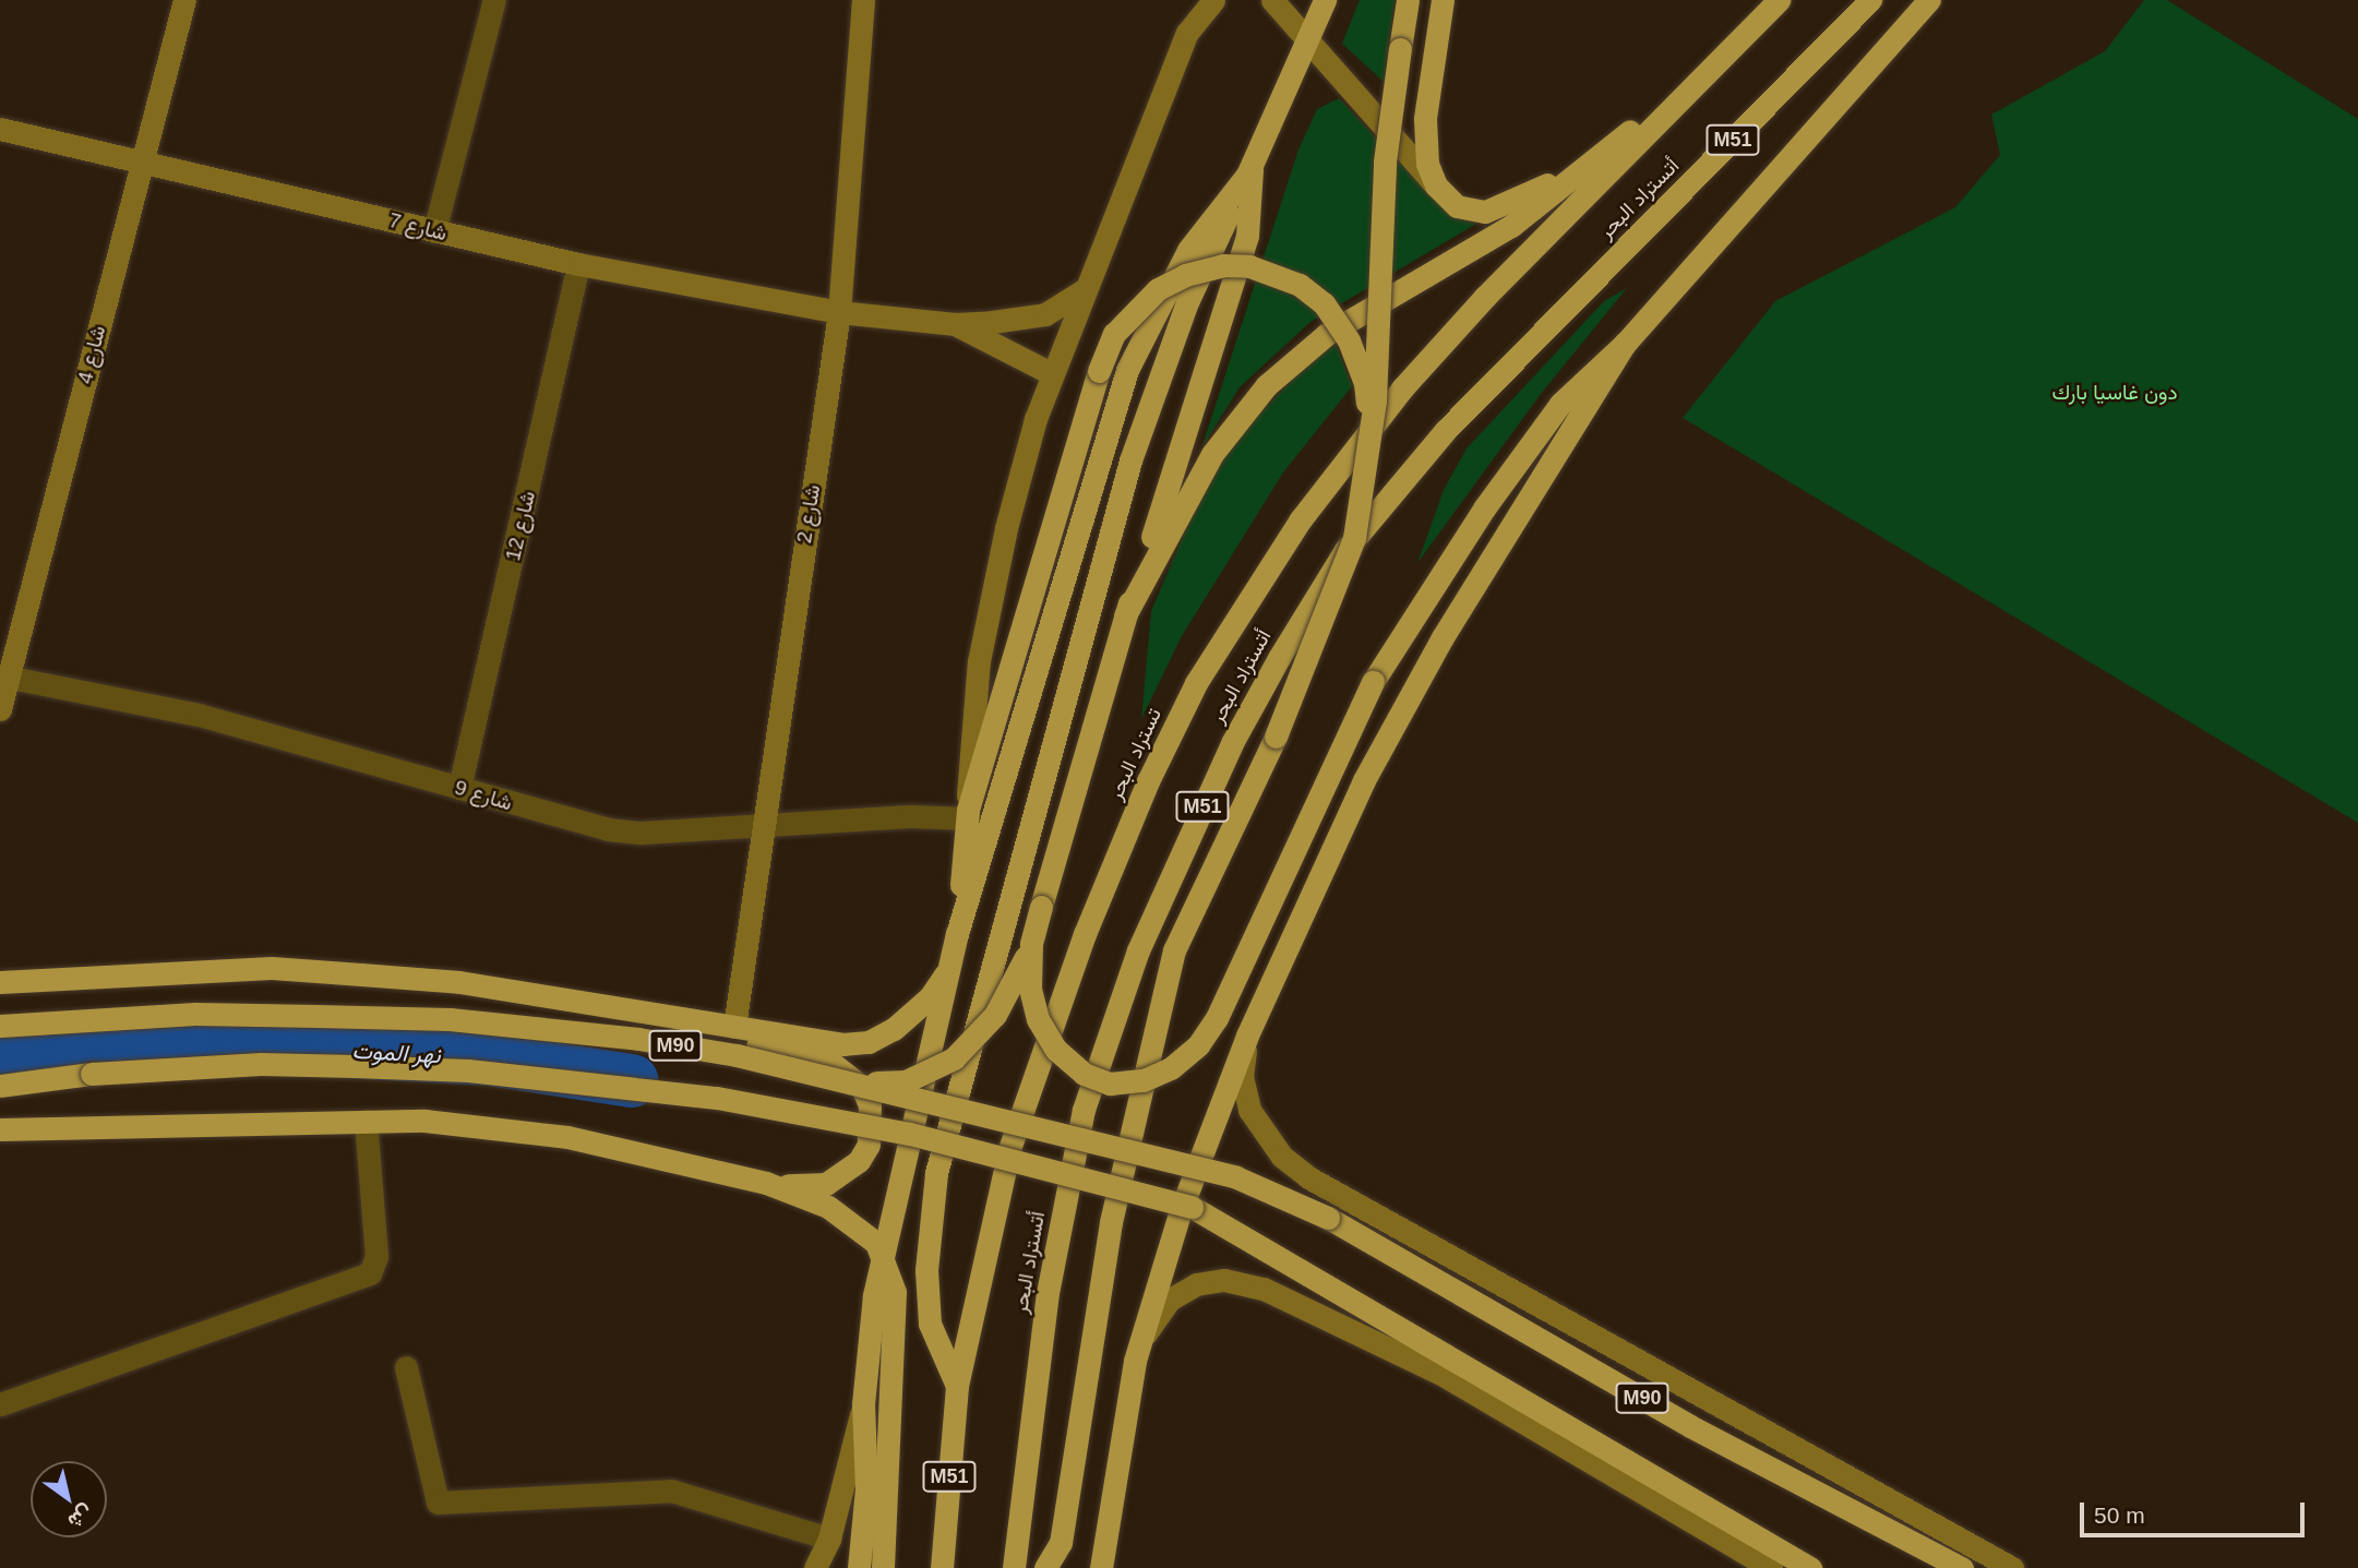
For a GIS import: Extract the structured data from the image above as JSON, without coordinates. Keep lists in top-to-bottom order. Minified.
{"streets":{"highway":["M51","أتستراد البحر","تستراد البحر","M90"],"street":["شارع 7","شارع 4","شارع 2","شارع 12","شارع 9"]},"crossings":[["M51","تستراد البحر"],["أتستراد البحر","تستراد البحر"],["شارع 7","شارع 4"],["شارع 7","شارع 2"],["شارع 7","شارع 12"],["شارع 4","شارع 9"],["شارع 2","شارع 9"],["شارع 12","شارع 9"]],"water":["نهر الموت"],"parks":["دون غاسيا بارك"],"scale_bar":"50 m","north":"bottom right"}
